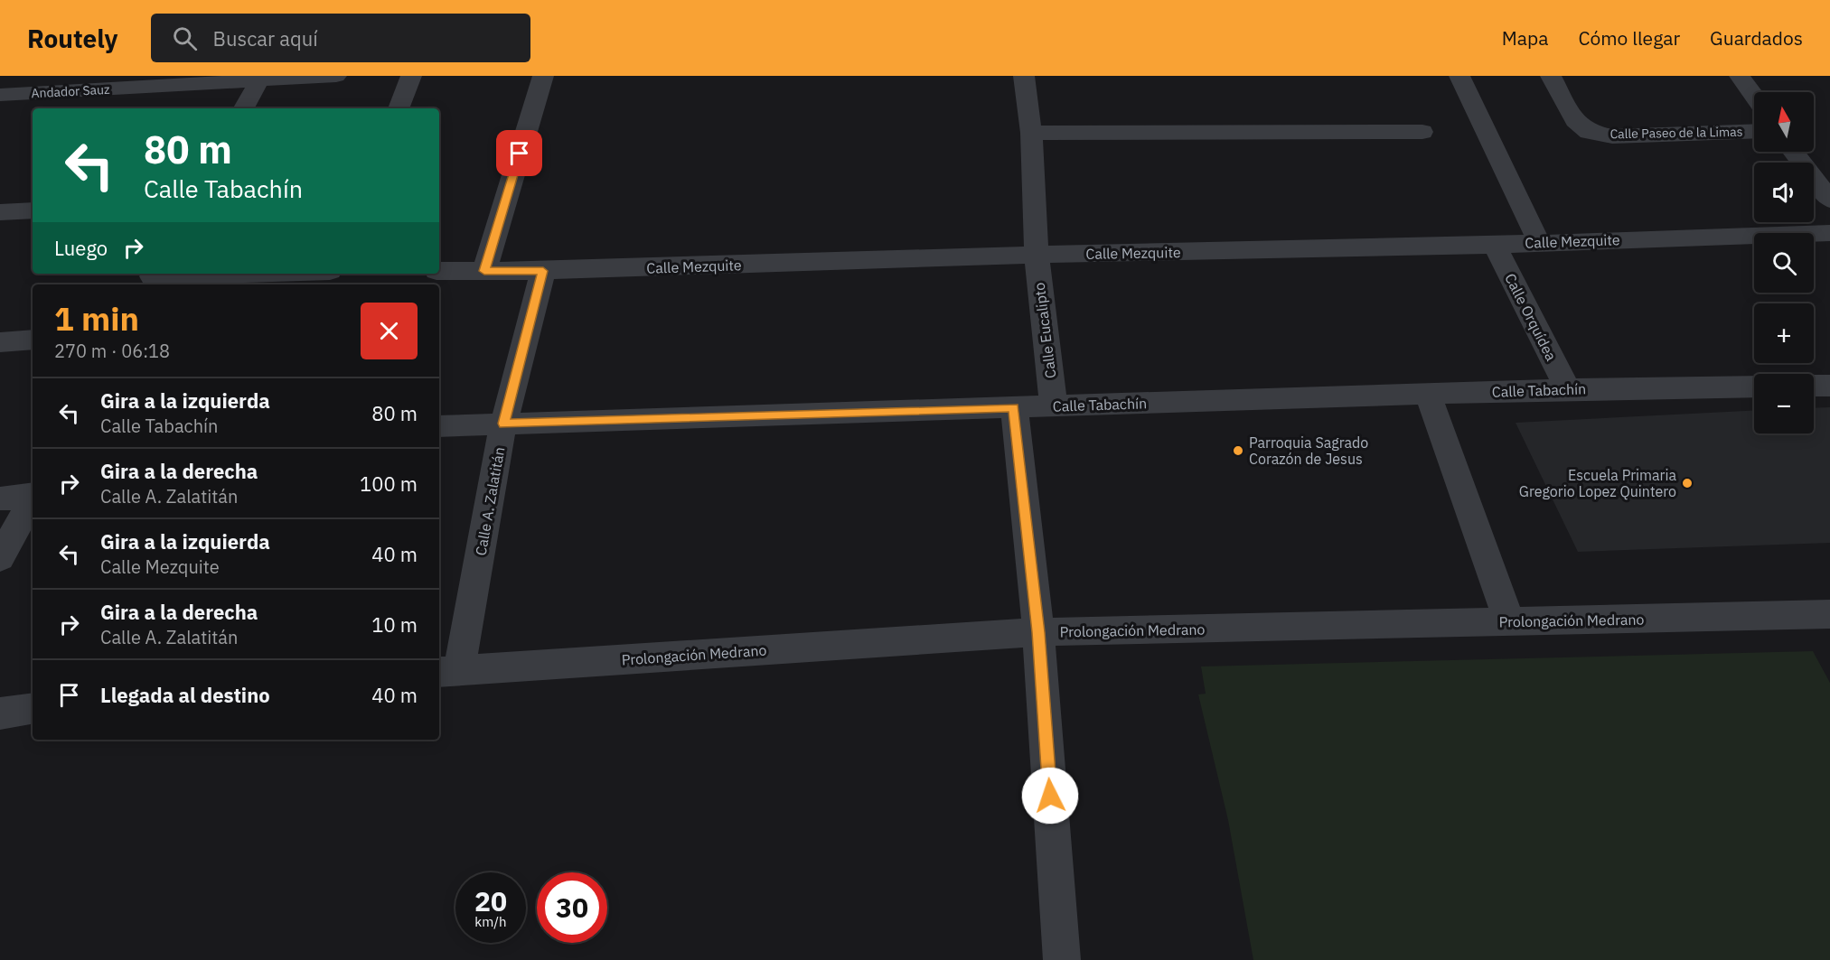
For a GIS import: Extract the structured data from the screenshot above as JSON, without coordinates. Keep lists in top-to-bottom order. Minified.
{"streets":{"street":["Andador Sauz","Calle Paseo de la Limas","Calle Mezquite","Calle Orquídea","Calle Eucalipto","Calle Tabachín","Calle A. Zalatitán","Prolongación Medrano"]},"crossings":[["Calle Mezquite","Calle Orquídea"],["Calle Mezquite","Calle Eucalipto"],["Calle Mezquite","Calle A. Zalatitán"],["Calle Orquídea","Calle Tabachín"],["Calle Eucalipto","Calle Tabachín"],["Calle Tabachín","Calle A. Zalatitán"],["Calle A. Zalatitán","Prolongación Medrano"]],"places":["Parroquia Sagrado Corazón de Jesus","Escuela Primaria Gregorio Lopez Quintero"],"north":"top","page":{"header":"Routely","search":"Buscar aquí","nav":["Mapa","Cómo llegar","Guardados"],"map_buttons":["+","−"],"turn":["80 m","Calle Tabachín"],"then":"Luego","heading":["1 min","270 m · 06:18"],"list":[{"name":"Gira a la izquierda","note":"Calle Tabachín","value":"80 m"},{"name":"Gira a la derecha","note":"Calle A. Zalatitán","value":"100 m"},{"name":"Gira a la izquierda","note":"Calle Mezquite","value":"40 m"},{"name":"Gira a la derecha","note":"Calle A. Zalatitán","value":"10 m"},{"name":"Llegada al destino","value":"40 m"}],"speed":"20 km/h","limit":"30"}}
